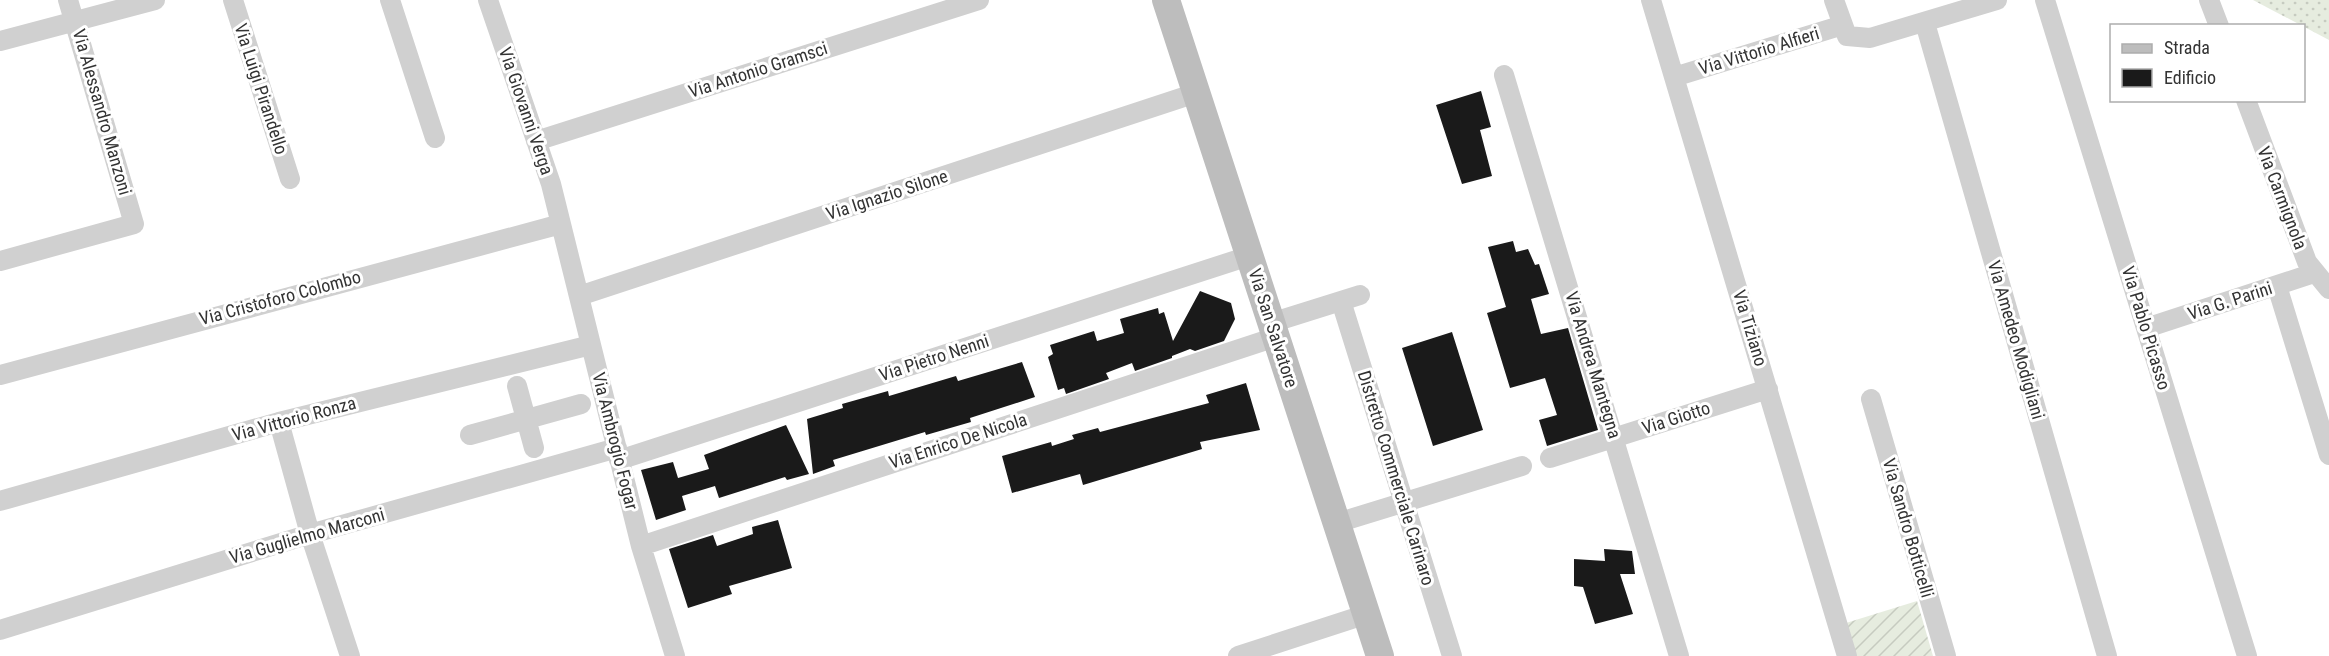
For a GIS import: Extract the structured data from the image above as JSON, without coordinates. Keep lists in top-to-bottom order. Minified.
{"streets":{"street":["Via Vittorio Alfieri","Via Antonio Gramsci","Via Luigi Pirandello","Via Giovanni Verga","Via Alessandro Manzoni","Via Ignazio Silone","Via Carmignola","Via Cristoforo Colombo","Via G. Parini","Via San Salvatore","Via Tiziano","Via Pablo Picasso","Via Amedeo Modigliani","Via Pietro Nenni","Via Andrea Mantegna","Via Giotto","Via Vittorio Ronza","Via Ambrogio Fogar","Via Enrico De Nicola","Distretto Commerciale Carinaro","Via Sandro Botticelli","Via Guglielmo Marconi"]},"crossings":[["Via Vittorio Alfieri","Via Tiziano"],["Via Antonio Gramsci","Via Giovanni Verga"],["Via Giovanni Verga","Via Cristoforo Colombo"],["Via Giovanni Verga","Via Ambrogio Fogar"],["Via Ignazio Silone","Via San Salvatore"],["Via Ignazio Silone","Via Ambrogio Fogar"],["Via Carmignola","Via G. Parini"],["Via Cristoforo Colombo","Via Ambrogio Fogar"],["Via G. Parini","Via Pablo Picasso"],["Via San Salvatore","Via Pietro Nenni"],["Via San Salvatore","Via Enrico De Nicola"],["Via Tiziano","Via Giotto"],["Via Pietro Nenni","Via Ambrogio Fogar"],["Via Pietro Nenni","Via Guglielmo Marconi"],["Via Andrea Mantegna","Via Giotto"],["Via Vittorio Ronza","Via Ambrogio Fogar"],["Via Ambrogio Fogar","Via Enrico De Nicola"],["Via Ambrogio Fogar","Via Guglielmo Marconi"],["Via Enrico De Nicola","Distretto Commerciale Carinaro"]],"legend":["Strada","Edificio"]}
